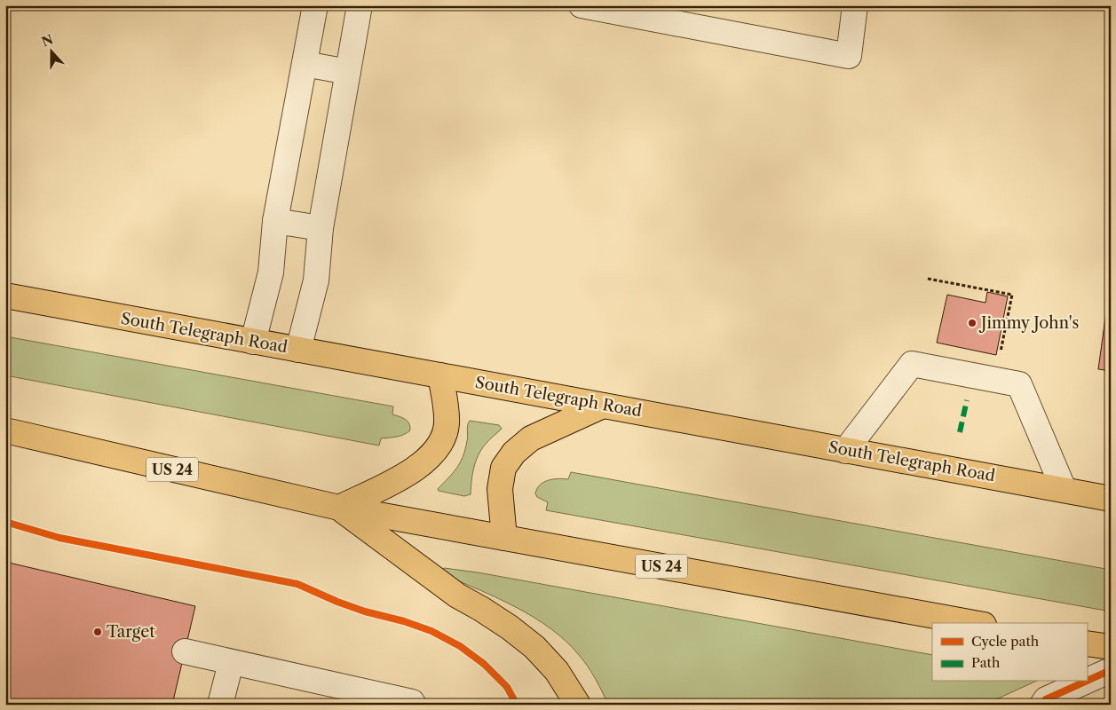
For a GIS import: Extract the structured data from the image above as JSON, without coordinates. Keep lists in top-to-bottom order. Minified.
{"streets":{"highway":["South Telegraph Road","US 24"]},"places":["Jimmy John's","Target"],"legend":["Cycle path","Path"],"north":"top"}
